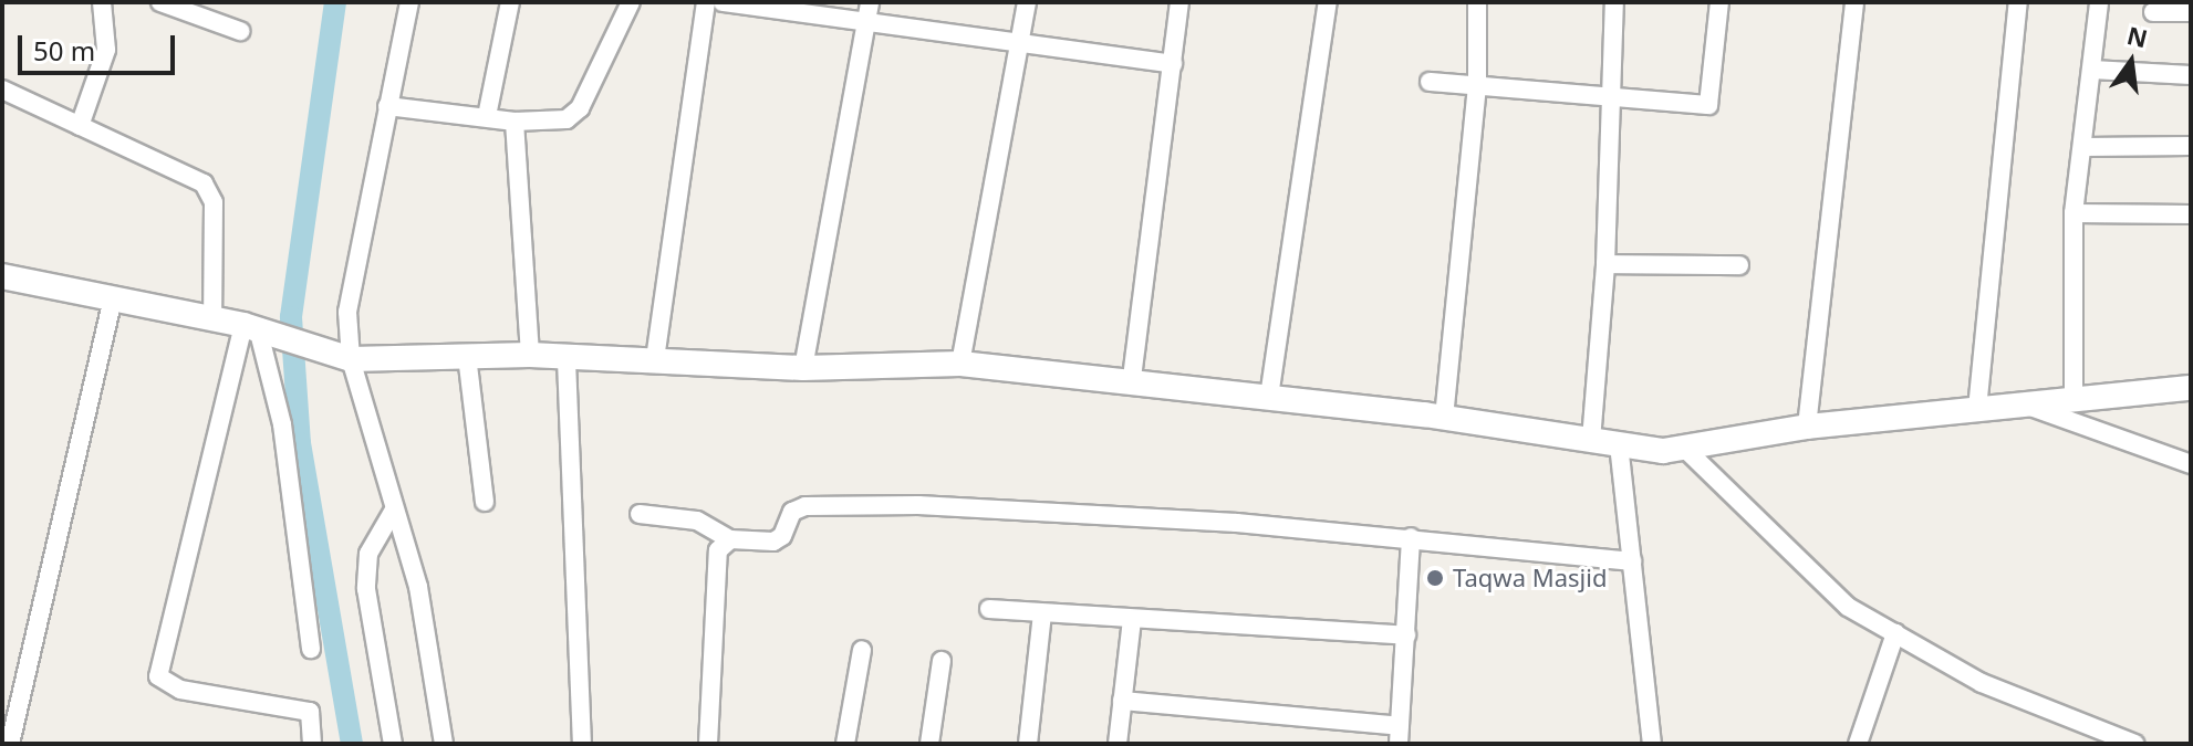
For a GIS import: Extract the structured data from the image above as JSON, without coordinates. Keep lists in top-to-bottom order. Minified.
{"places":["Taqwa Masjid"],"scale_bar":"50 m","north":"top"}
